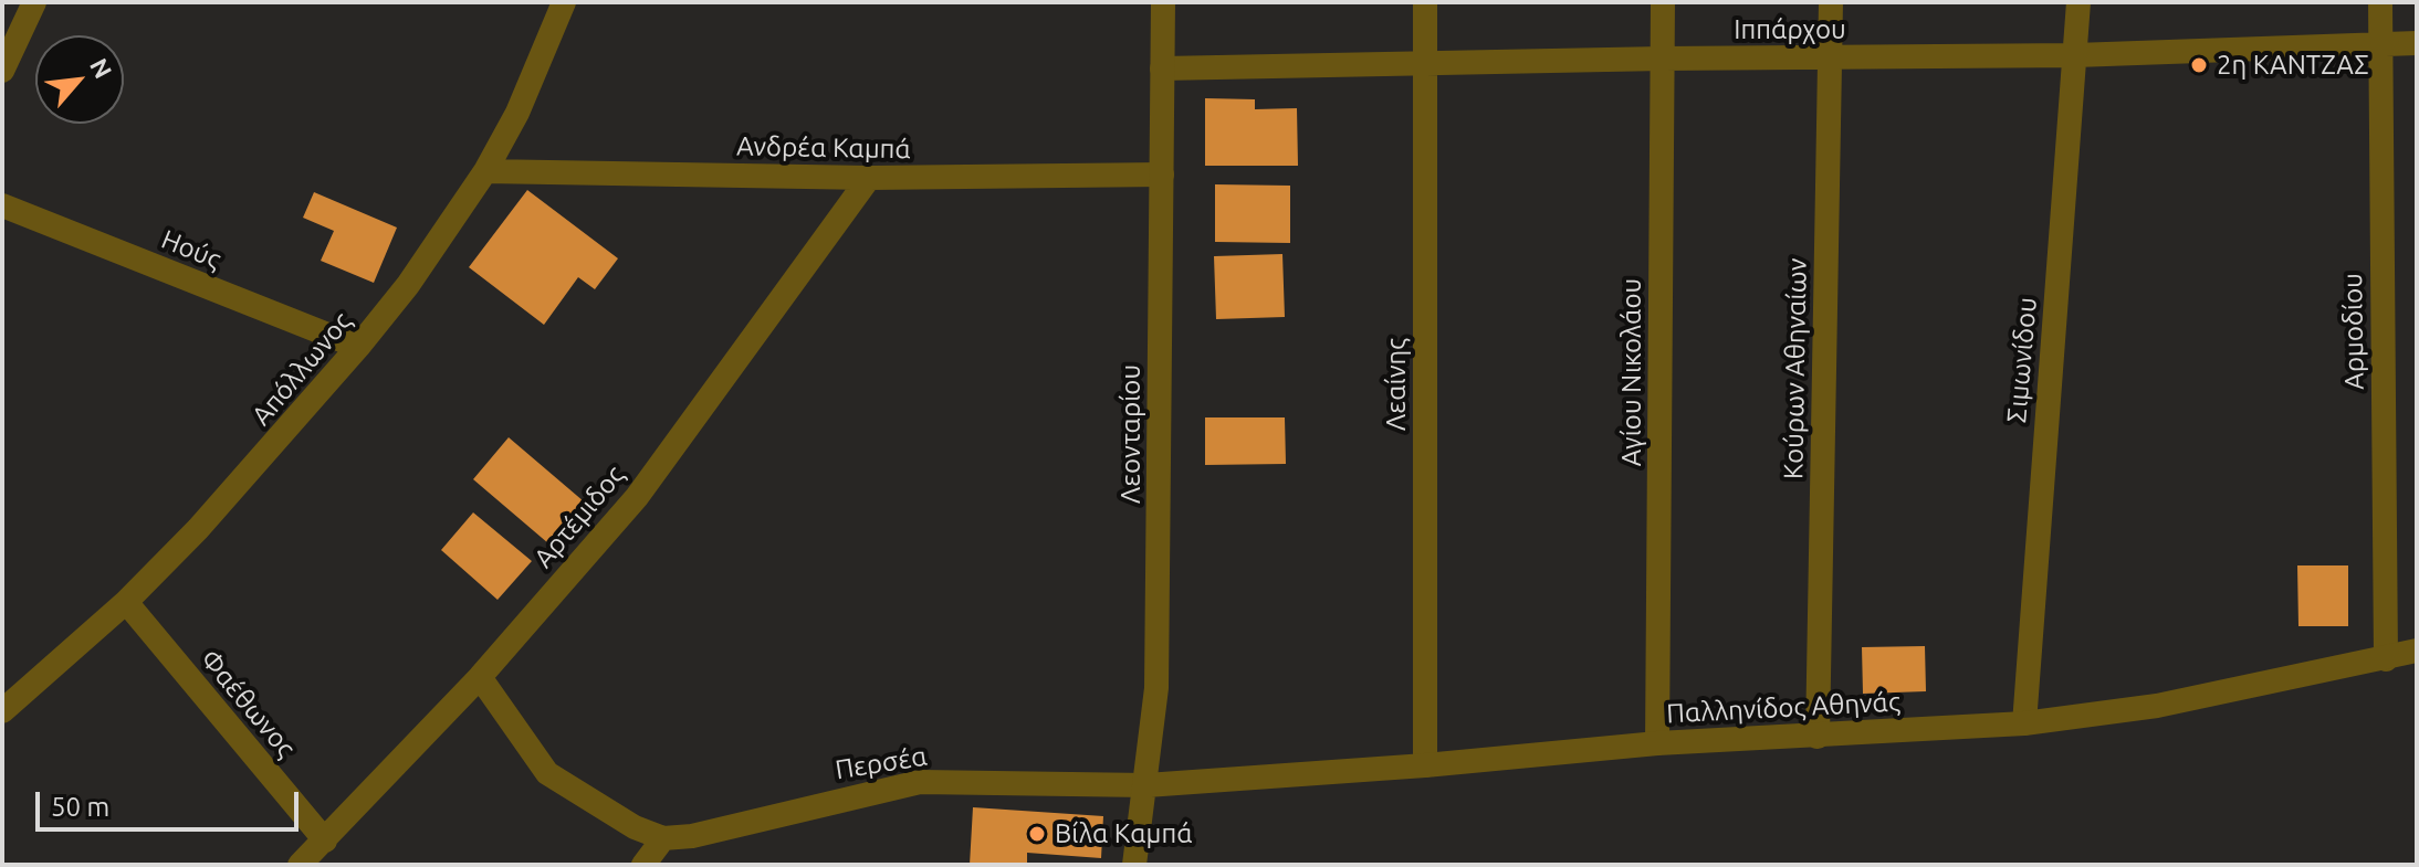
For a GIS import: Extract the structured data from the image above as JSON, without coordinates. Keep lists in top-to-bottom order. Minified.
{"streets":{"street":["Ιππάρχου","Ανδρέα Καμπά","Ηούς","Αρμοδίου","Σιμωνίδου","Απόλλωνος","Κούρων Αθηναίων","Αγίου Νικολάου","Λεαίνης","Λεονταρίου","Αρτέμιδος","Φαέθωνος","Παλληνίδος Αθηνάς","Περσέα"]},"crossings":[["Ιππάρχου","Αρμοδίου"],["Ιππάρχου","Σιμωνίδου"],["Ιππάρχου","Κούρων Αθηναίων"],["Ιππάρχου","Αγίου Νικολάου"],["Ιππάρχου","Λεαίνης"],["Ιππάρχου","Λεονταρίου"],["Ανδρέα Καμπά","Απόλλωνος"],["Ανδρέα Καμπά","Λεονταρίου"],["Ανδρέα Καμπά","Αρτέμιδος"],["Ηούς","Απόλλωνος"],["Αρμοδίου","Παλληνίδος Αθηνάς"],["Σιμωνίδου","Παλληνίδος Αθηνάς"],["Απόλλωνος","Φαέθωνος"],["Κούρων Αθηναίων","Παλληνίδος Αθηνάς"],["Αγίου Νικολάου","Παλληνίδος Αθηνάς"],["Λεαίνης","Παλληνίδος Αθηνάς"],["Λεονταρίου","Παλληνίδος Αθηνάς"],["Λεονταρίου","Περσέα"],["Αρτέμιδος","Φαέθωνος"],["Παλληνίδος Αθηνάς","Περσέα"]],"places":["2η ΚΑΝΤΖΑΣ","Βίλα Καμπά"],"scale_bar":"50 m","north":"top right"}
